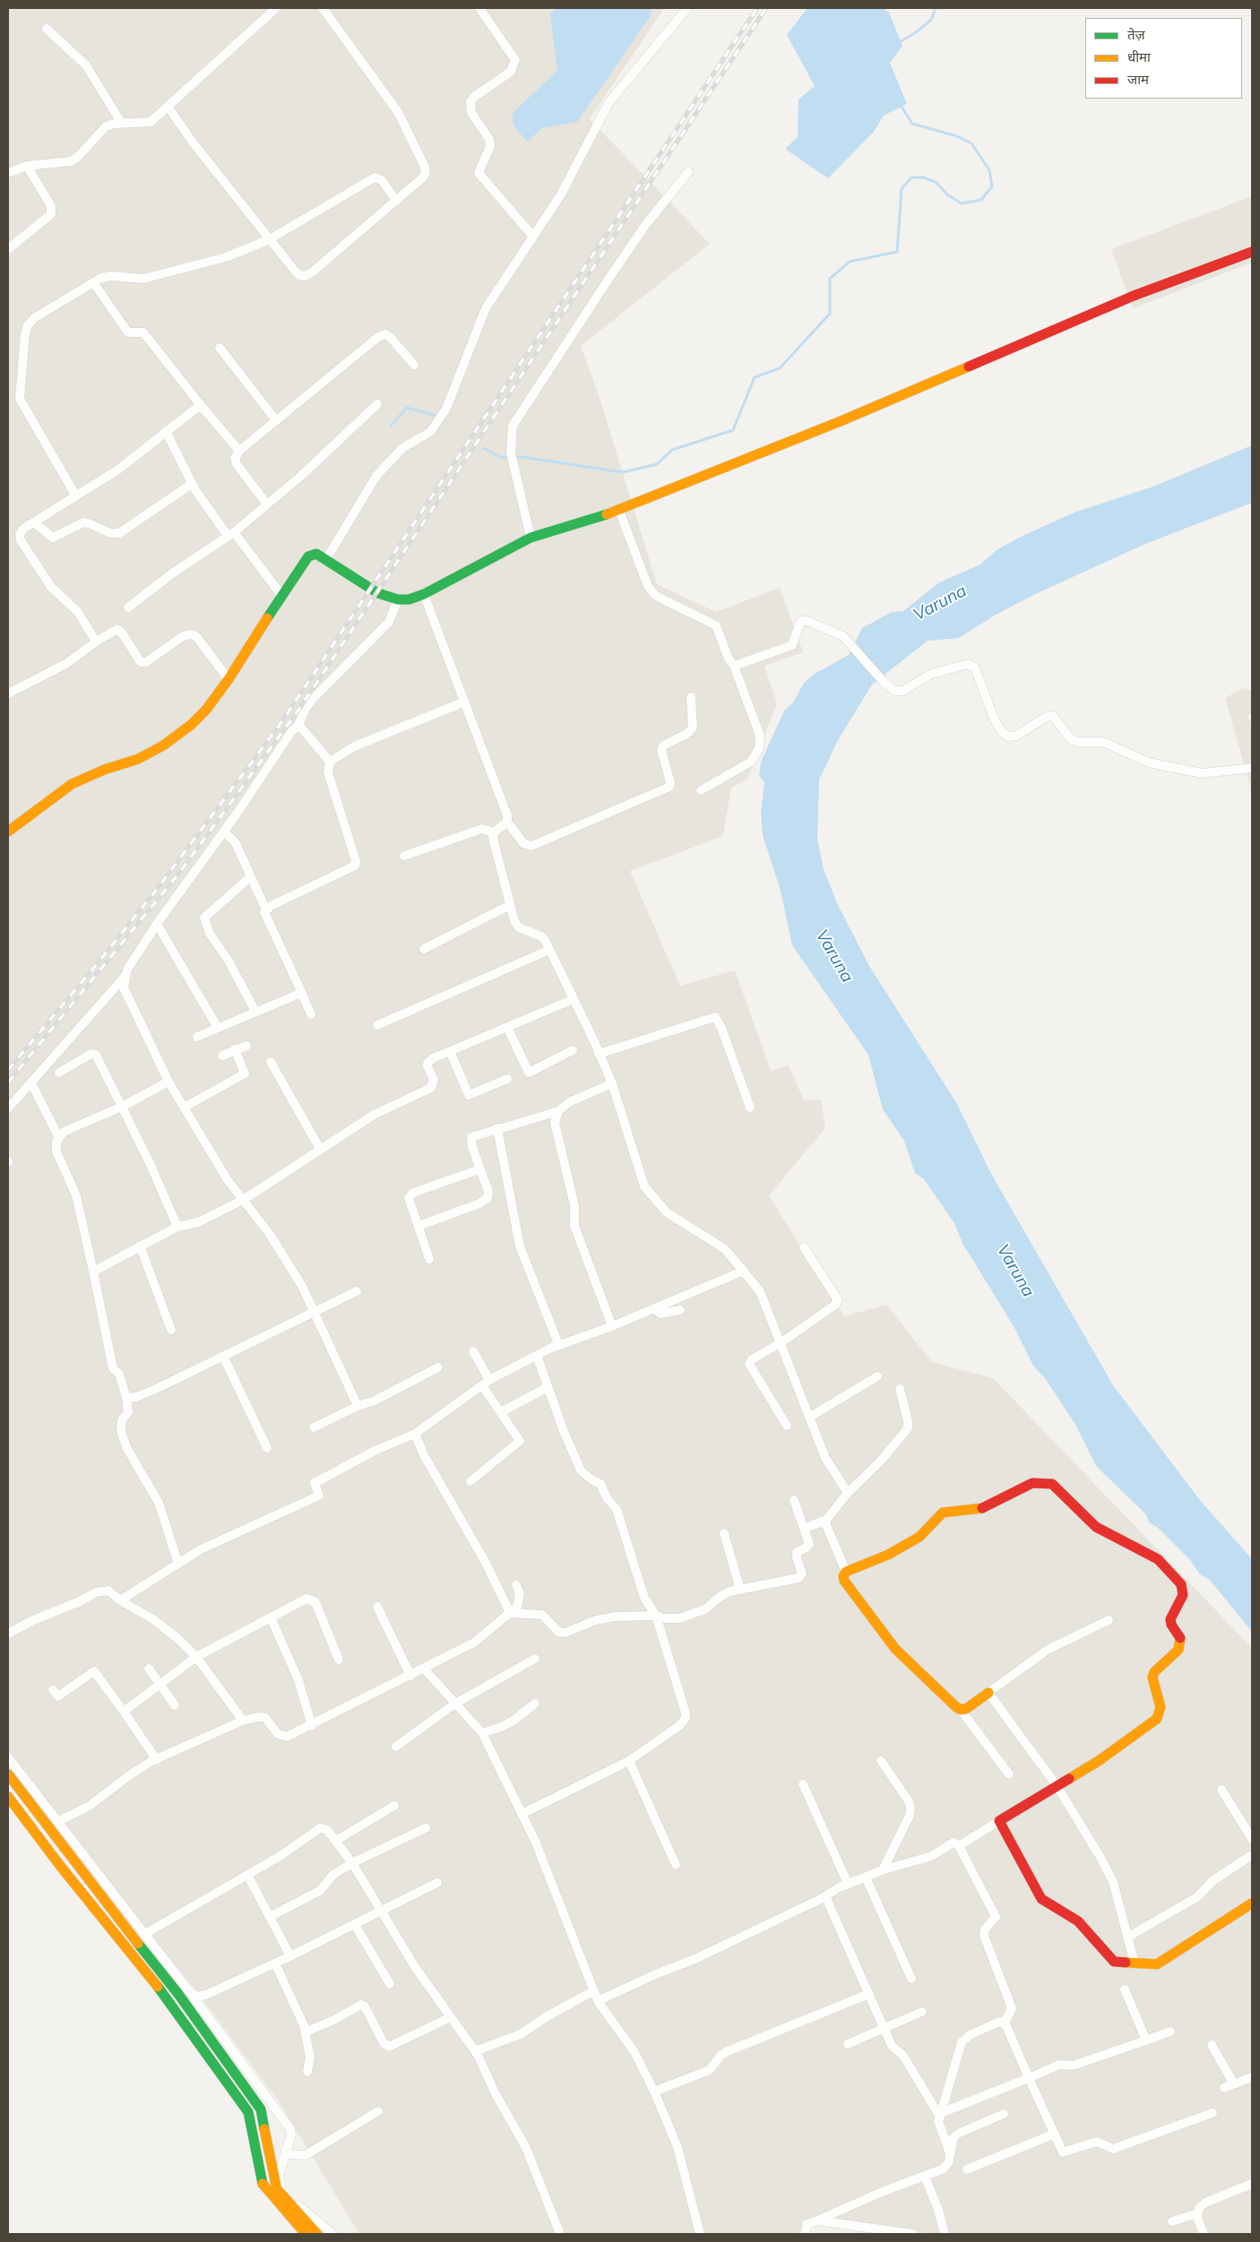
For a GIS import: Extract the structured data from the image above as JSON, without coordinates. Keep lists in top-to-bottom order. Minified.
{"water":["Varuna"],"legend":["तेज़","धीमा","जाम"]}
